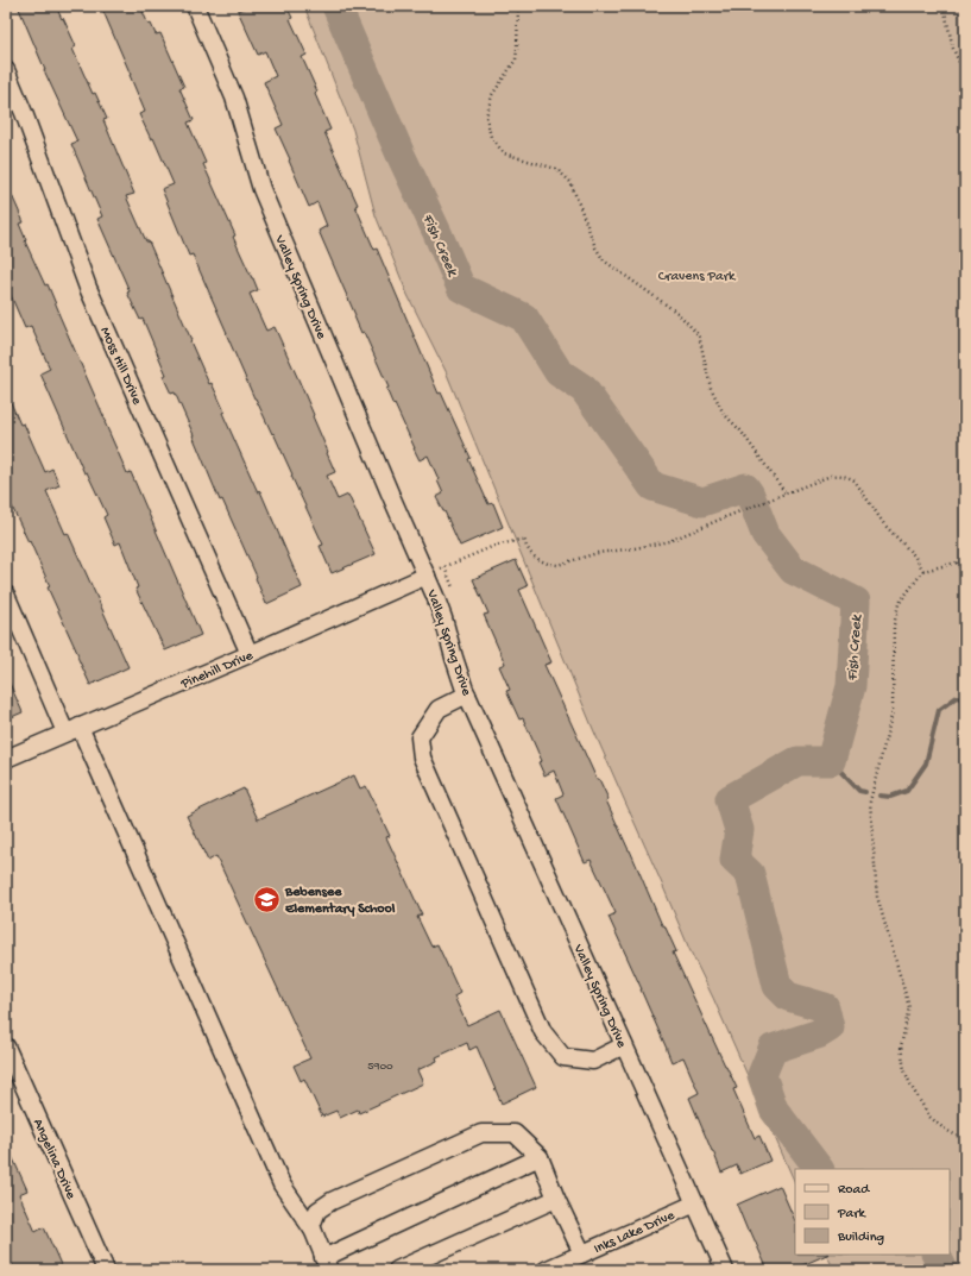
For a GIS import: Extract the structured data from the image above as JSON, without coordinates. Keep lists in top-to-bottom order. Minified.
{"streets":{"street":["Valley Spring Drive","Moss Hill Drive","Pinehill Drive","Angelina Drive","Inks Lake Drive"]},"crossings":[["Valley Spring Drive","Pinehill Drive"],["Valley Spring Drive","Inks Lake Drive"],["Moss Hill Drive","Pinehill Drive"]],"water":["Fish Creek"],"parks":["Cravens Park"],"places":{"school or university":["Bebensee Elementary School"]},"house_numbers":["5900"],"legend":["Road","Park","Building"]}
